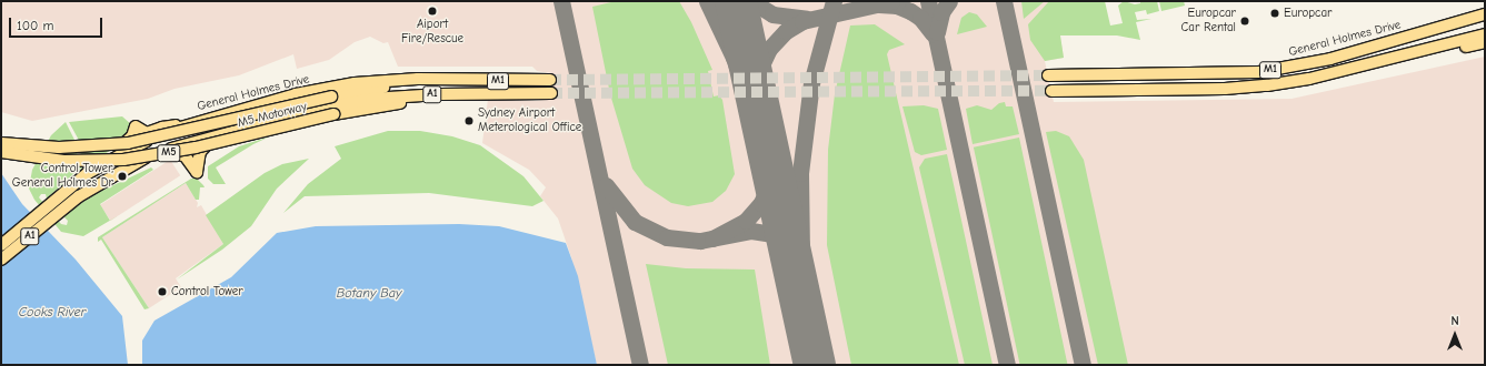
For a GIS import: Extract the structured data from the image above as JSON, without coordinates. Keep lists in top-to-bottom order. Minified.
{"streets":{"highway":["General Holmes Drive","M1","A1","M5 Motorway","M5"]},"crossings":[["General Holmes Drive","M5 Motorway"]],"water":["Botany Bay","Cooks River"],"places":["Aiport Fire/Rescue","Europcar","Europcar Car Rental","Sydney Airport Meterological Office","Control Tower, General Holmes Dr","Control Tower"],"scale_bar":"100 m","north":"top"}
